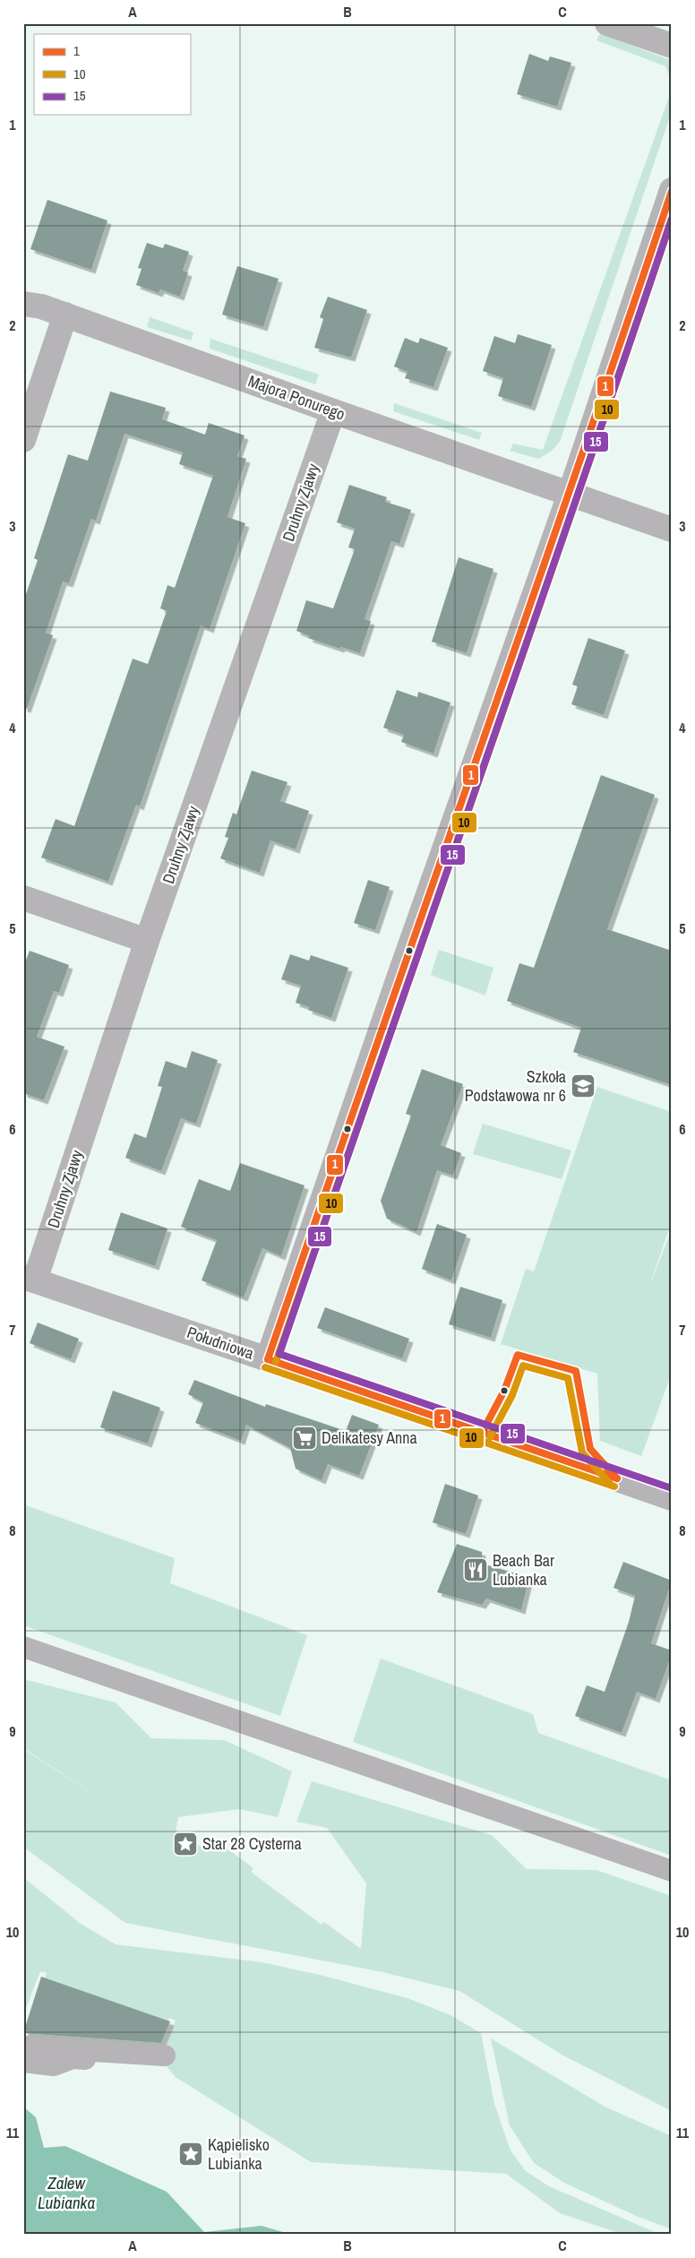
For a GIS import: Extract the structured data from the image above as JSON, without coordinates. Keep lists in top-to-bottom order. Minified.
{"streets":{"street":["Majora Ponurego","Druhny Zjawy","Południowa"]},"crossings":[["Majora Ponurego","Druhny Zjawy"],["Druhny Zjawy","Południowa"]],"water":["Zalew Lubianka"],"places":{"school or university":["Szkoła Podstawowa nr 6"],"supermarket":["Delikatesy Anna"],"restaurant":["Beach Bar Lubianka"],"place":["Star 28 Cysterna","Kąpielisko Lubianka"]},"lines":["transit line 1","transit line 10","transit line 15"],"legend":["1","10","15"],"grid":{"columns":["A","B","C"],"rows":["1","2","3","4","5","6","7","8","9","10","11"]}}
